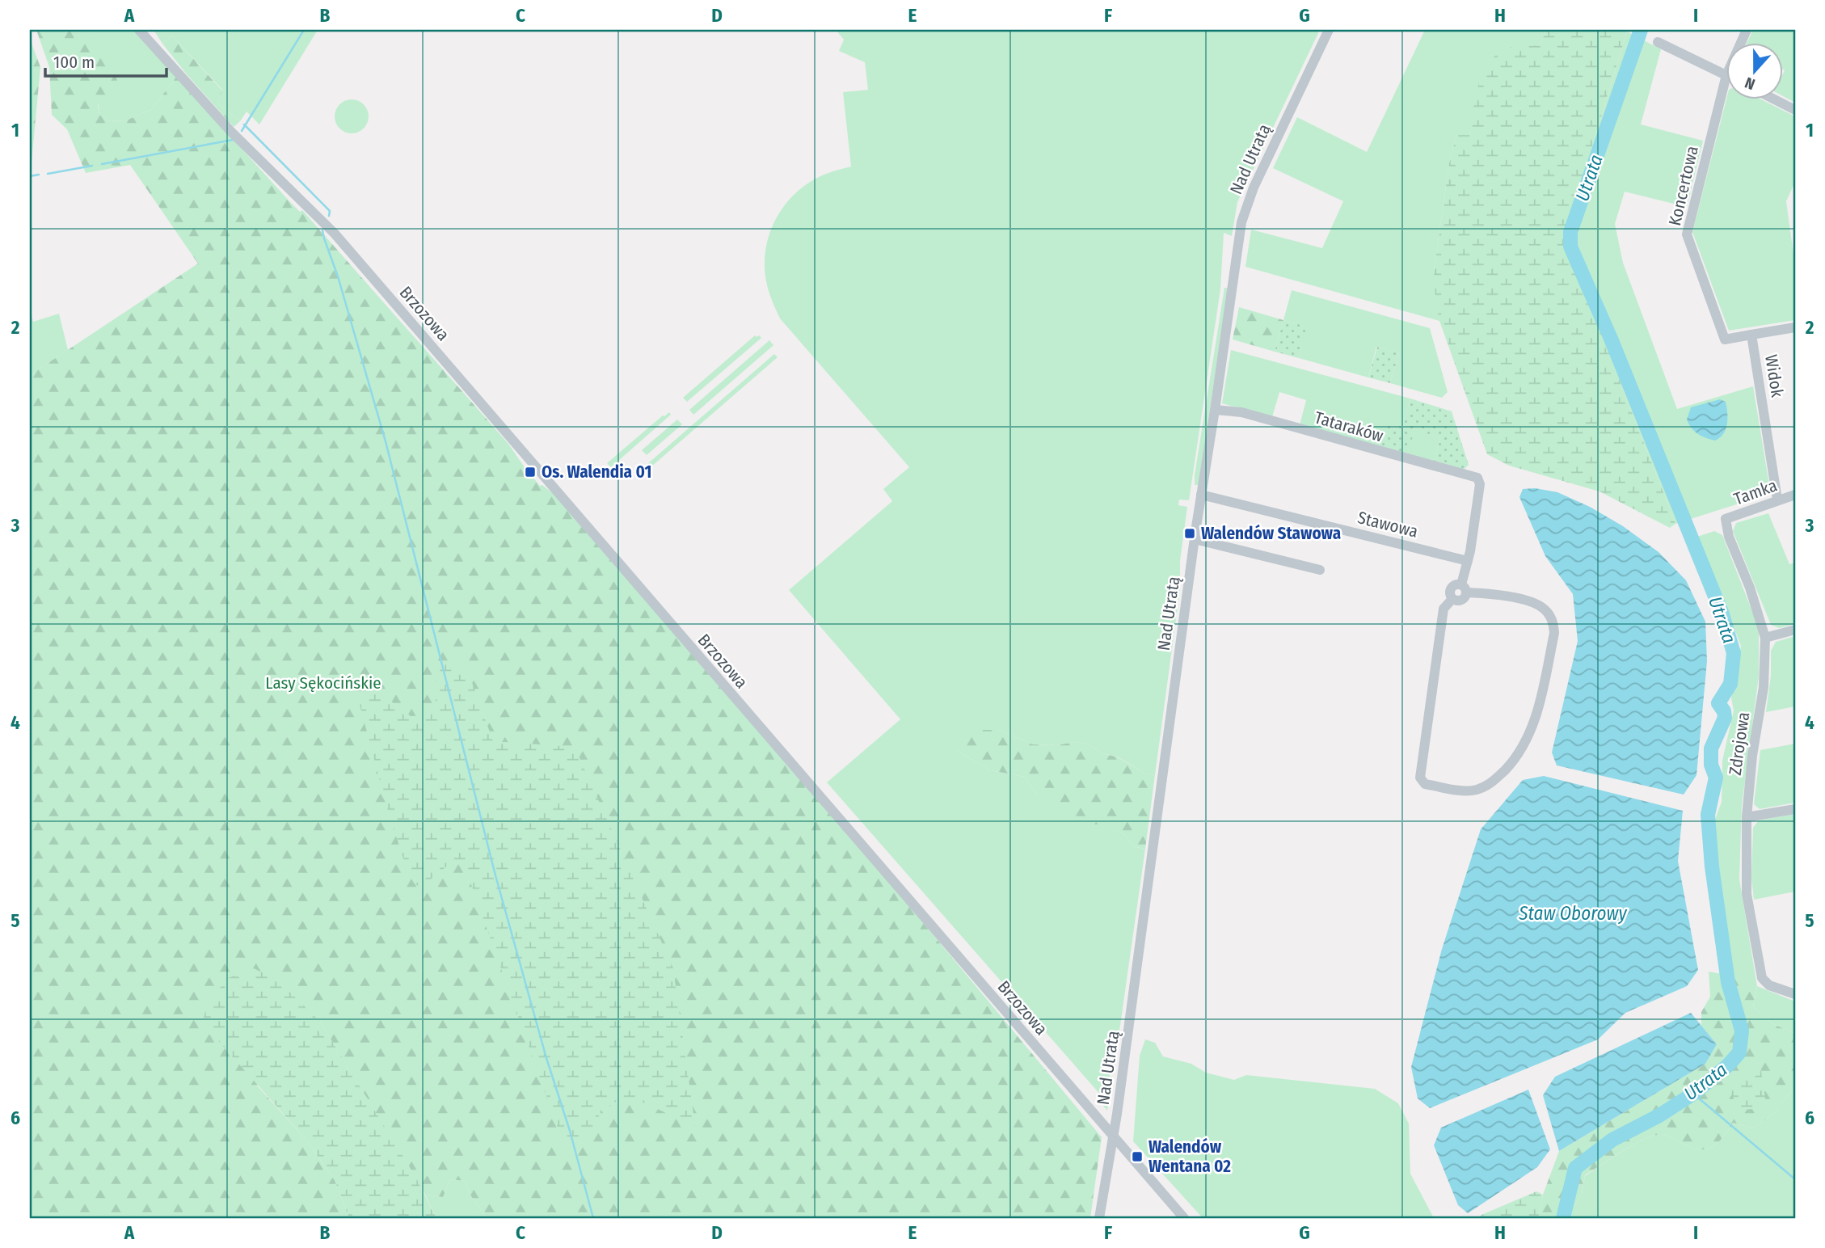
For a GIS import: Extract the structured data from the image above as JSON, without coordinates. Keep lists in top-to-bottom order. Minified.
{"streets":{"street":["Nad Utratą","Koncertowa","Brzozowa","Widok","Tataraków","Tamka","Stawowa","Zdrojowa"]},"crossings":[["Nad Utratą","Brzozowa"],["Nad Utratą","Tataraków"],["Nad Utratą","Stawowa"],["Koncertowa","Widok"],["Widok","Tamka"],["Tataraków","Stawowa"],["Tamka","Zdrojowa"]],"water":["Utrata","Staw Oborowy"],"parks":["Lasy Sękocińskie"],"places":{"transit":["Os. Walendia 01","Walendów Stawowa","Walendów Wentana 02"]},"scale_bar":"100 m","north":"bottom","grid":{"columns":["A","B","C","D","E","F","G","H","I"],"rows":["1","2","3","4","5","6"]}}
